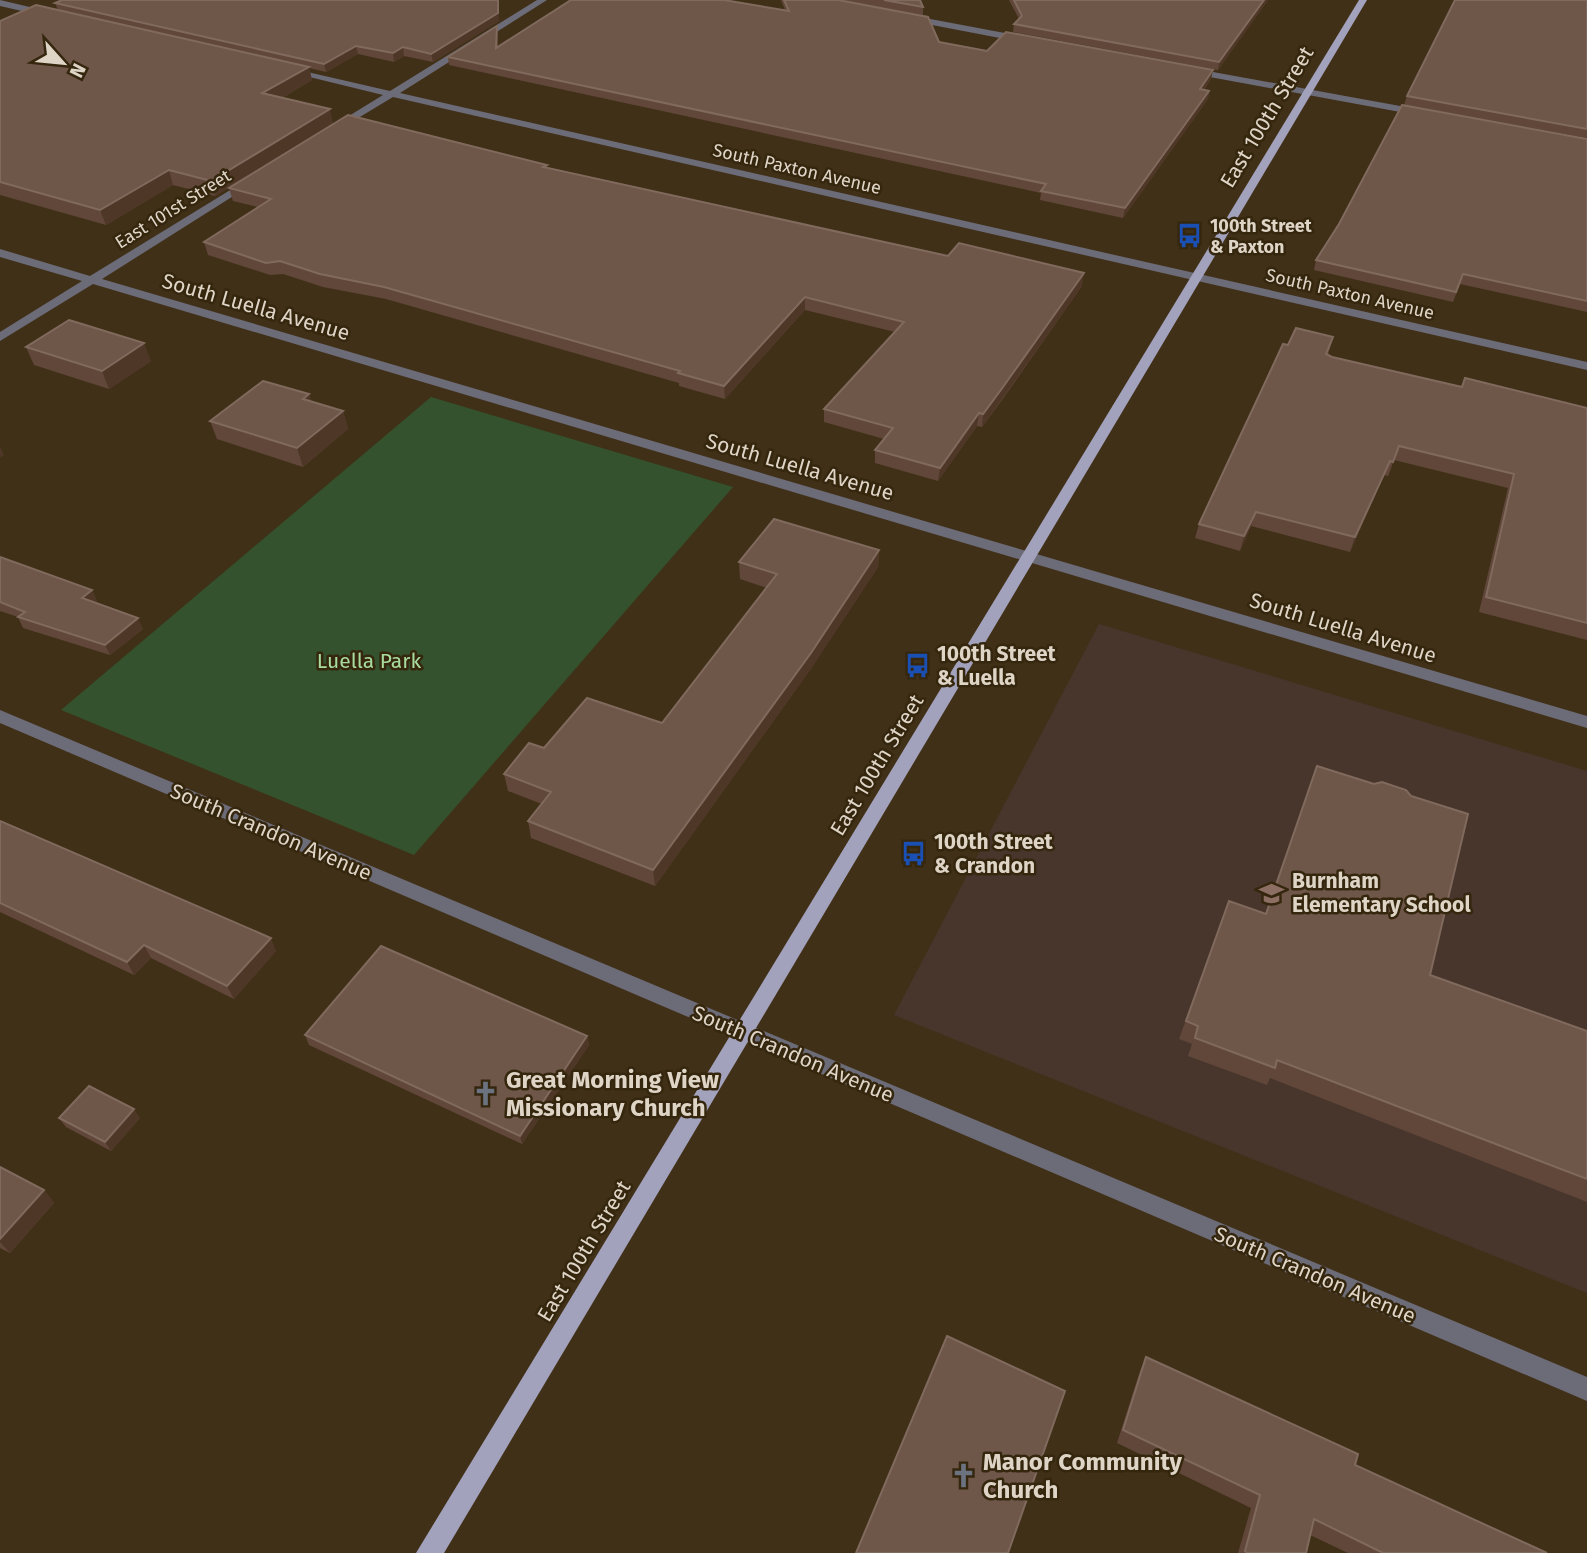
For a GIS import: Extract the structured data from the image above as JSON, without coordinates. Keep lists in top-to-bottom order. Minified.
{"streets":{"main road":["East 100th Street"],"street":["South Paxton Avenue","East 101st Street","South Luella Avenue","South Crandon Avenue"]},"crossings":[["East 100th Street","South Paxton Avenue"],["East 100th Street","South Luella Avenue"],["East 100th Street","South Crandon Avenue"],["East 101st Street","South Luella Avenue"]],"parks":["Luella Park"],"places":{"bus stop":["100th Street & Paxton","100th Street & Luella","100th Street & Crandon"],"school or university":["Burnham Elementary School"],"church":["Great Morning View Missionary Church","Manor Community Church"]},"north":"bottom right"}
